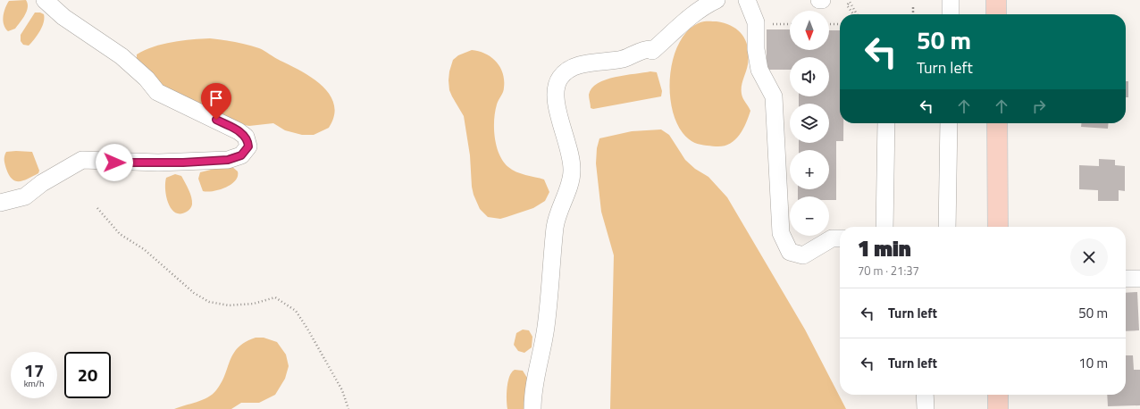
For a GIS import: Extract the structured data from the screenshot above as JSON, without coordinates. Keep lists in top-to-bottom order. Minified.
{"north":"bottom","page":{"map_buttons":["+","−"],"turn":["50 m","Turn left"],"heading":["1 min","70 m · 21:37"],"list":[{"name":"Turn left","value":"50 m"},{"name":"Turn left","value":"10 m"}],"speed":"17 km/h","limit":"20"}}
